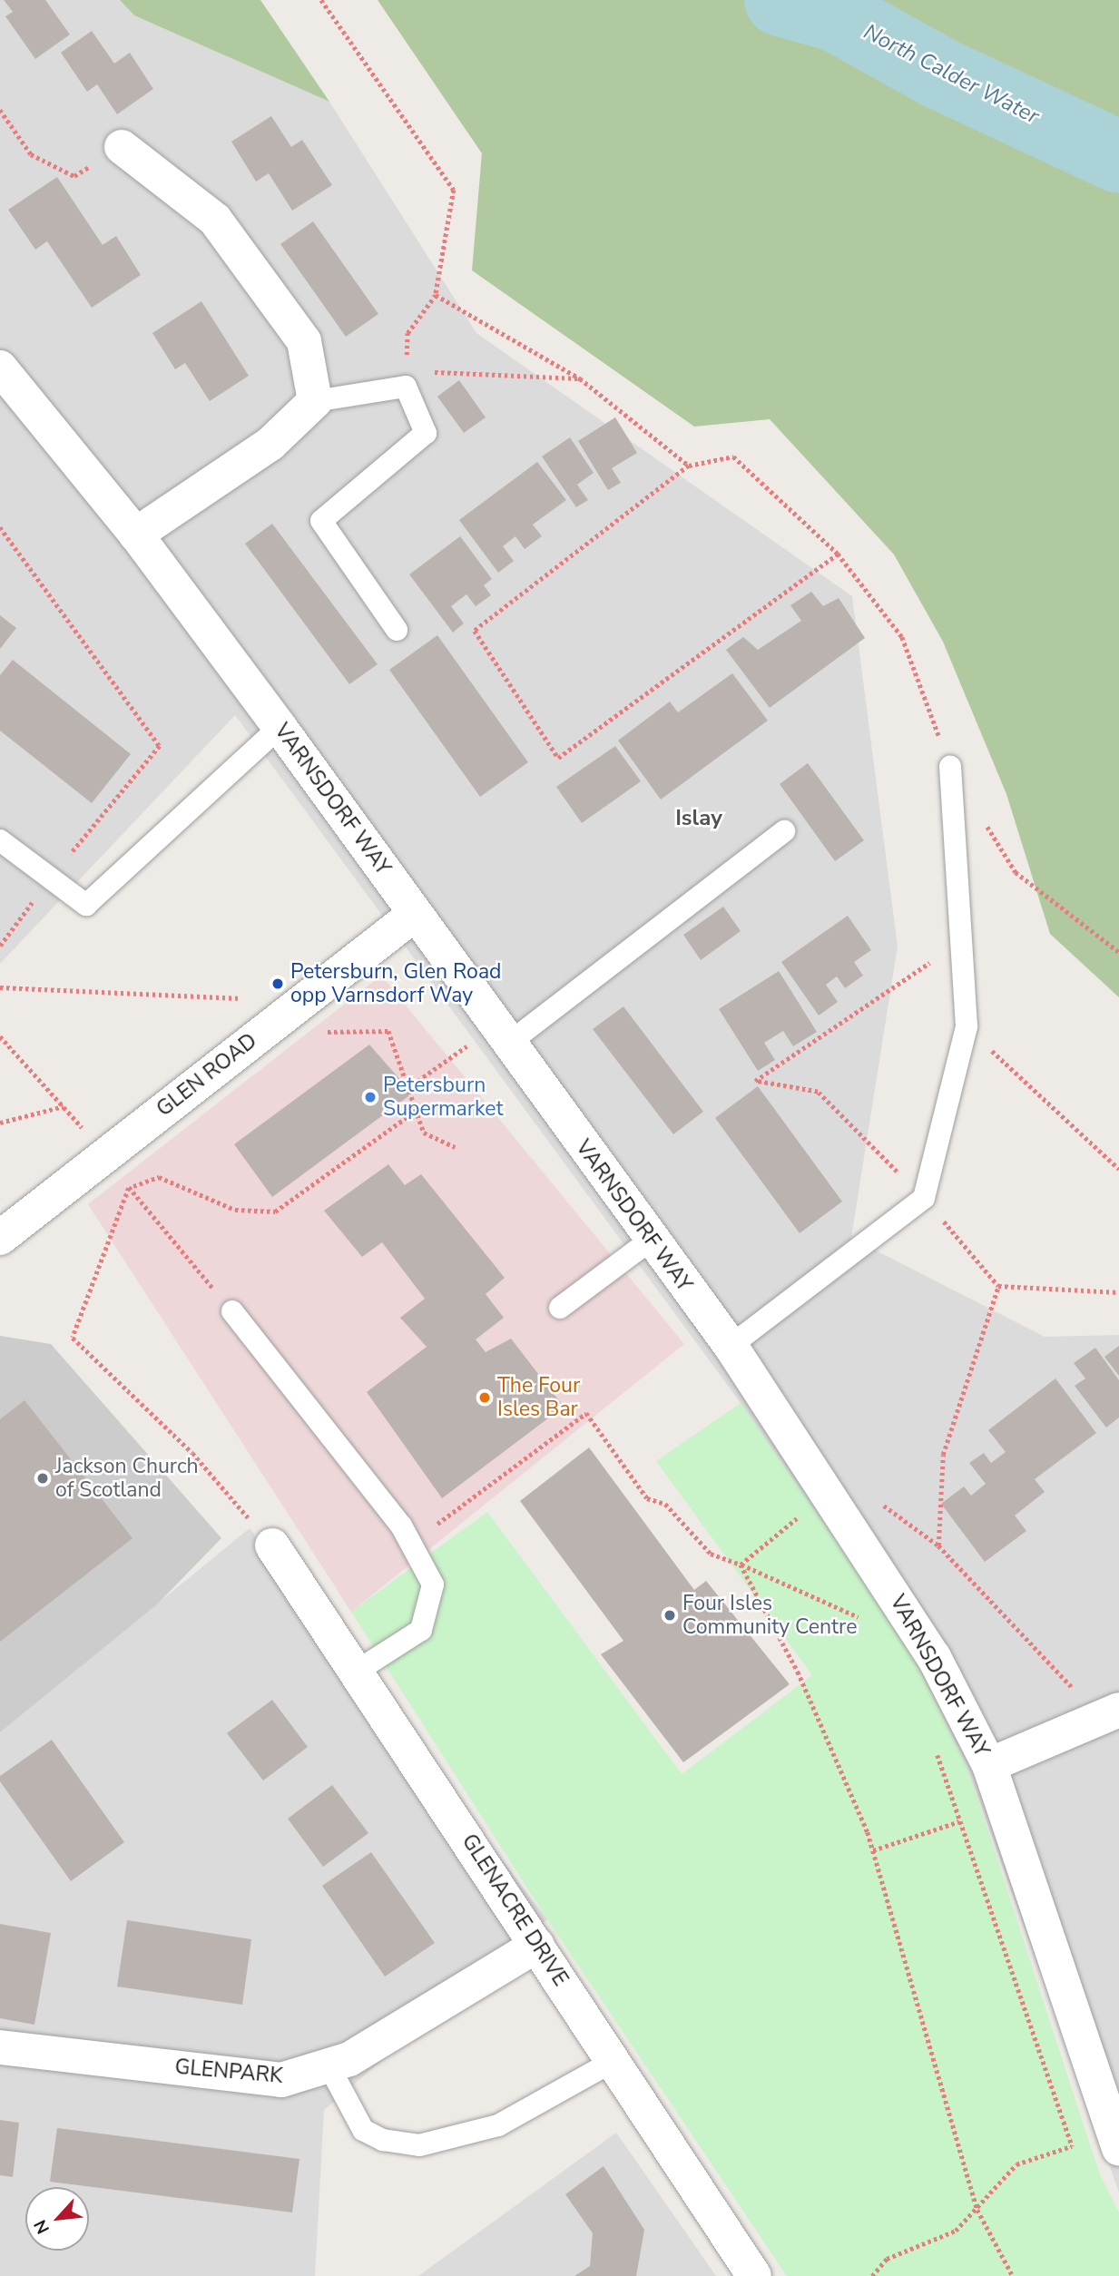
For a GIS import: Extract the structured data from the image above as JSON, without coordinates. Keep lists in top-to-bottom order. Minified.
{"streets":{"street":["VARNSDORF WAY","GLEN ROAD","GLENACRE DRIVE","GLENPARK"]},"crossings":[["VARNSDORF WAY","GLEN ROAD"],["GLENACRE DRIVE","GLENPARK"]],"districts":["Islay"],"water":["North Calder Water"],"places":["Petersburn, Glen Road opp Varnsdorf Way","Petersburn Supermarket","The Four Isles Bar","Jackson Church of Scotland","Four Isles Community Centre"],"north":"bottom left"}
